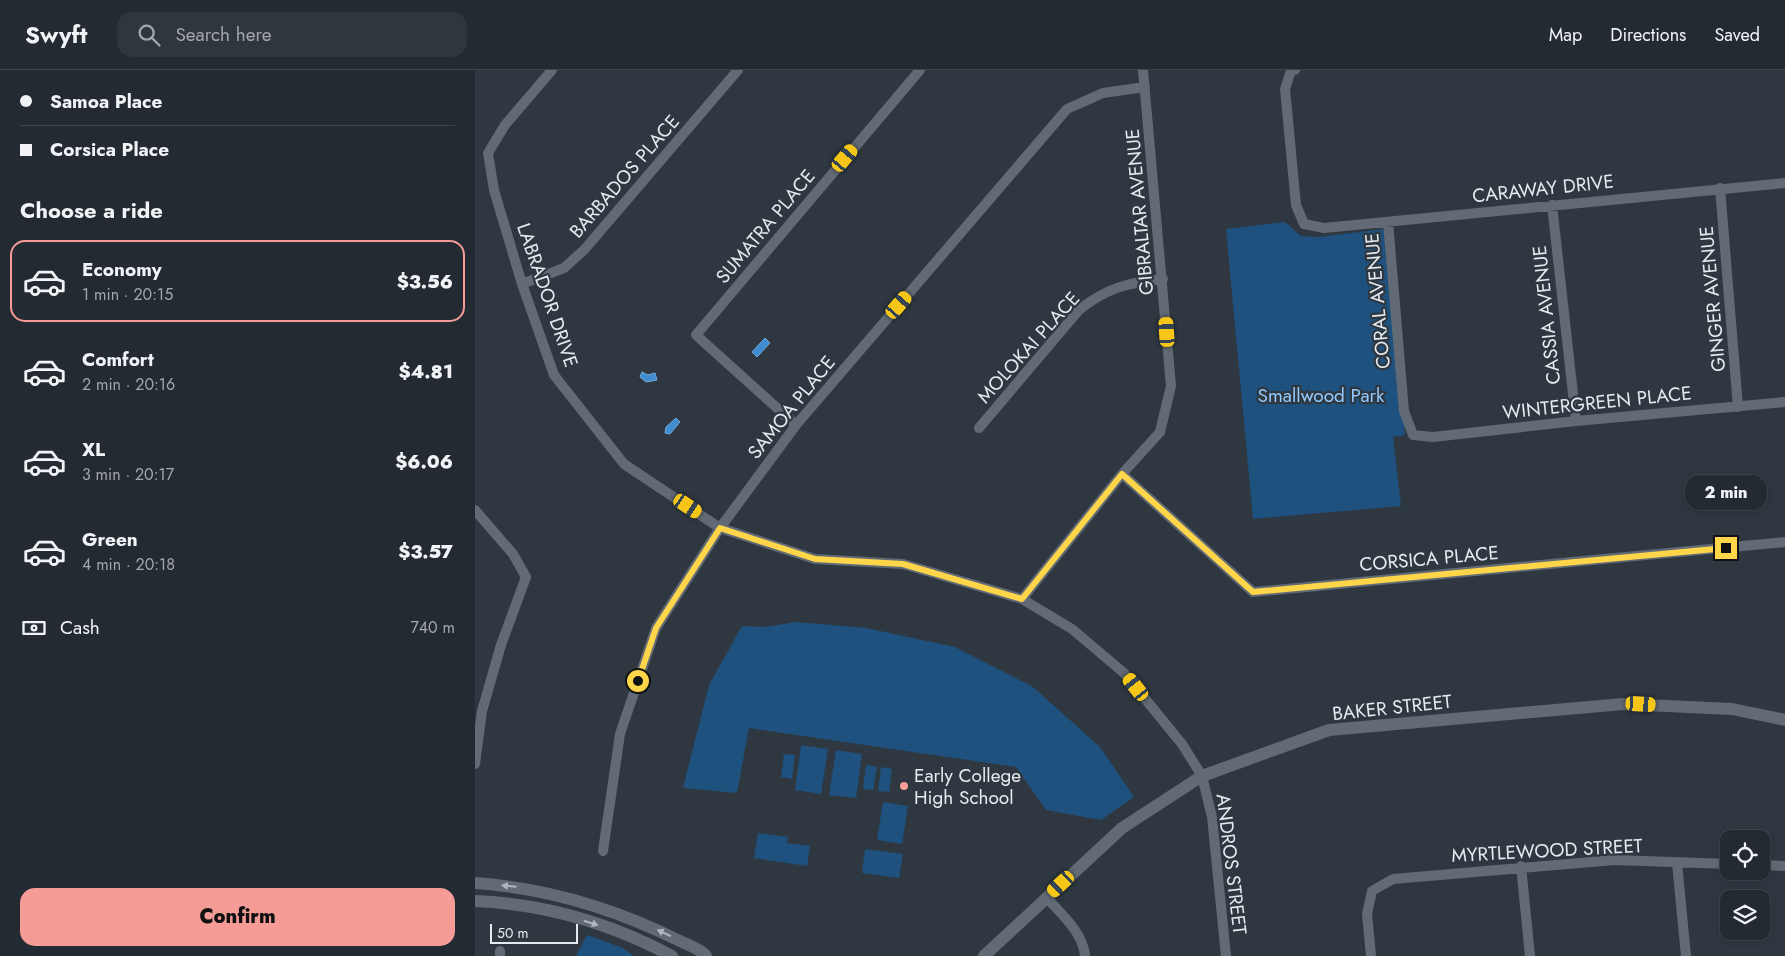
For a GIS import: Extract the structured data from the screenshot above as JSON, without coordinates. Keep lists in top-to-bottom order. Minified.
{"streets":{"street":["BARBADOS PLACE","CARAWAY DRIVE","GIBRALTAR AVENUE","SUMATRA PLACE","LABRADOR DRIVE","GINGER AVENUE","CORAL AVENUE","CASSIA AVENUE","MOLOKAI PLACE","WINTERGREEN PLACE","SAMOA PLACE","CORSICA PLACE","BAKER STREET","MYRTLEWOOD STREET","ANDROS STREET"]},"crossings":[["BARBADOS PLACE","LABRADOR DRIVE"],["CARAWAY DRIVE","GINGER AVENUE"],["CARAWAY DRIVE","CORAL AVENUE"],["CARAWAY DRIVE","CASSIA AVENUE"],["GIBRALTAR AVENUE","LABRADOR DRIVE"],["GIBRALTAR AVENUE","MOLOKAI PLACE"],["GIBRALTAR AVENUE","SAMOA PLACE"],["GIBRALTAR AVENUE","CORSICA PLACE"],["SUMATRA PLACE","SAMOA PLACE"],["LABRADOR DRIVE","SAMOA PLACE"],["LABRADOR DRIVE","BAKER STREET"],["LABRADOR DRIVE","ANDROS STREET"],["GINGER AVENUE","WINTERGREEN PLACE"],["CORAL AVENUE","WINTERGREEN PLACE"],["CASSIA AVENUE","WINTERGREEN PLACE"],["BAKER STREET","ANDROS STREET"]],"parks":["Smallwood Park"],"places":["Early College High School"],"scale_bar":"50 m","page":{"header":"Swyft","search":"Search here","nav":["Map","Directions","Saved"],"banner":["Samoa Place","Corsica Place"],"heading":"Choose a ride","list":[{"name":"Economy","note":"1 min · 20:15","value":"$3.56"},{"name":"Comfort","note":"2 min · 20:16","value":"$4.81"},{"name":"XL","note":"3 min · 20:17","value":"$6.06"},{"name":"Green","note":"4 min · 20:18","value":"$3.57"}],"bubble":"2 min","pay":["Cash","740 m"],"buttons":"Confirm","scale":"50 m"}}
